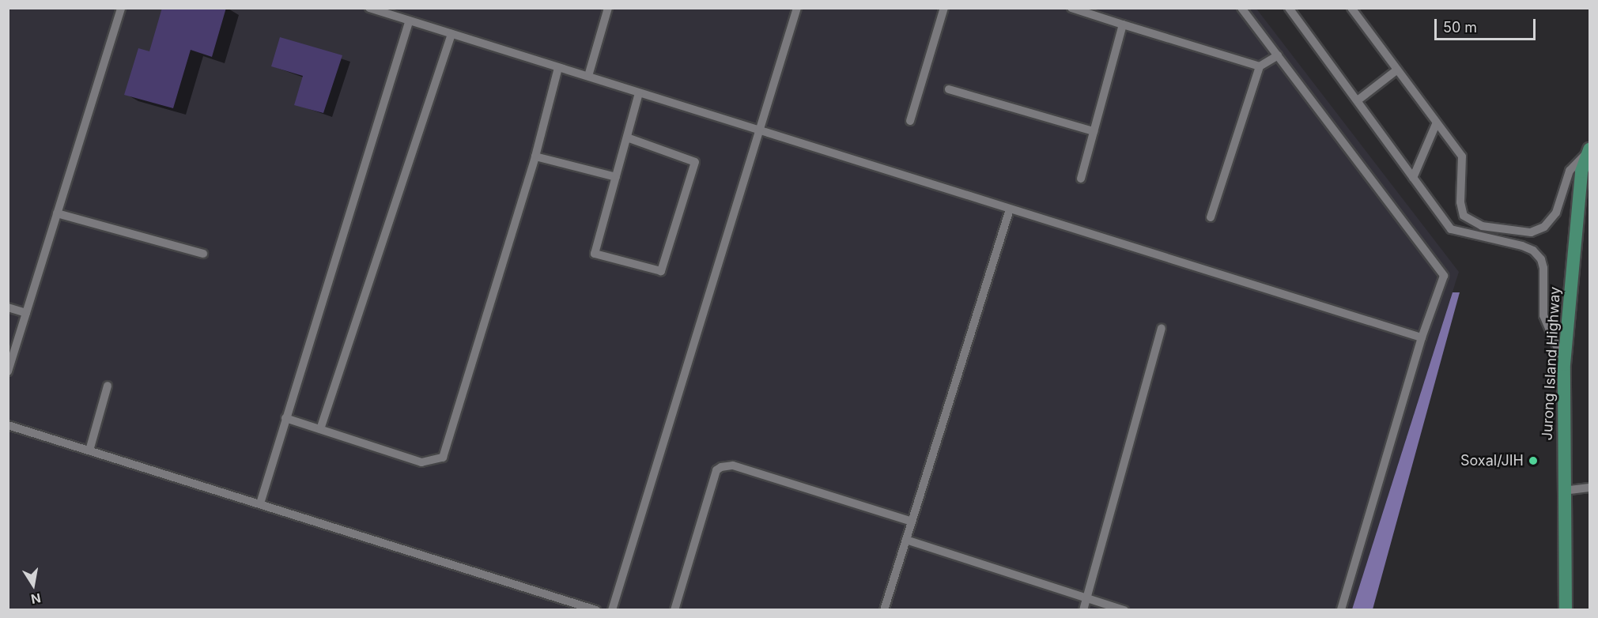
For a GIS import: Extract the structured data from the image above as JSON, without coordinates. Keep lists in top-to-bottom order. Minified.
{"streets":{"main road":["Jurong Island Highway"]},"places":["Soxal/JIH"],"scale_bar":"50 m","north":"bottom"}
